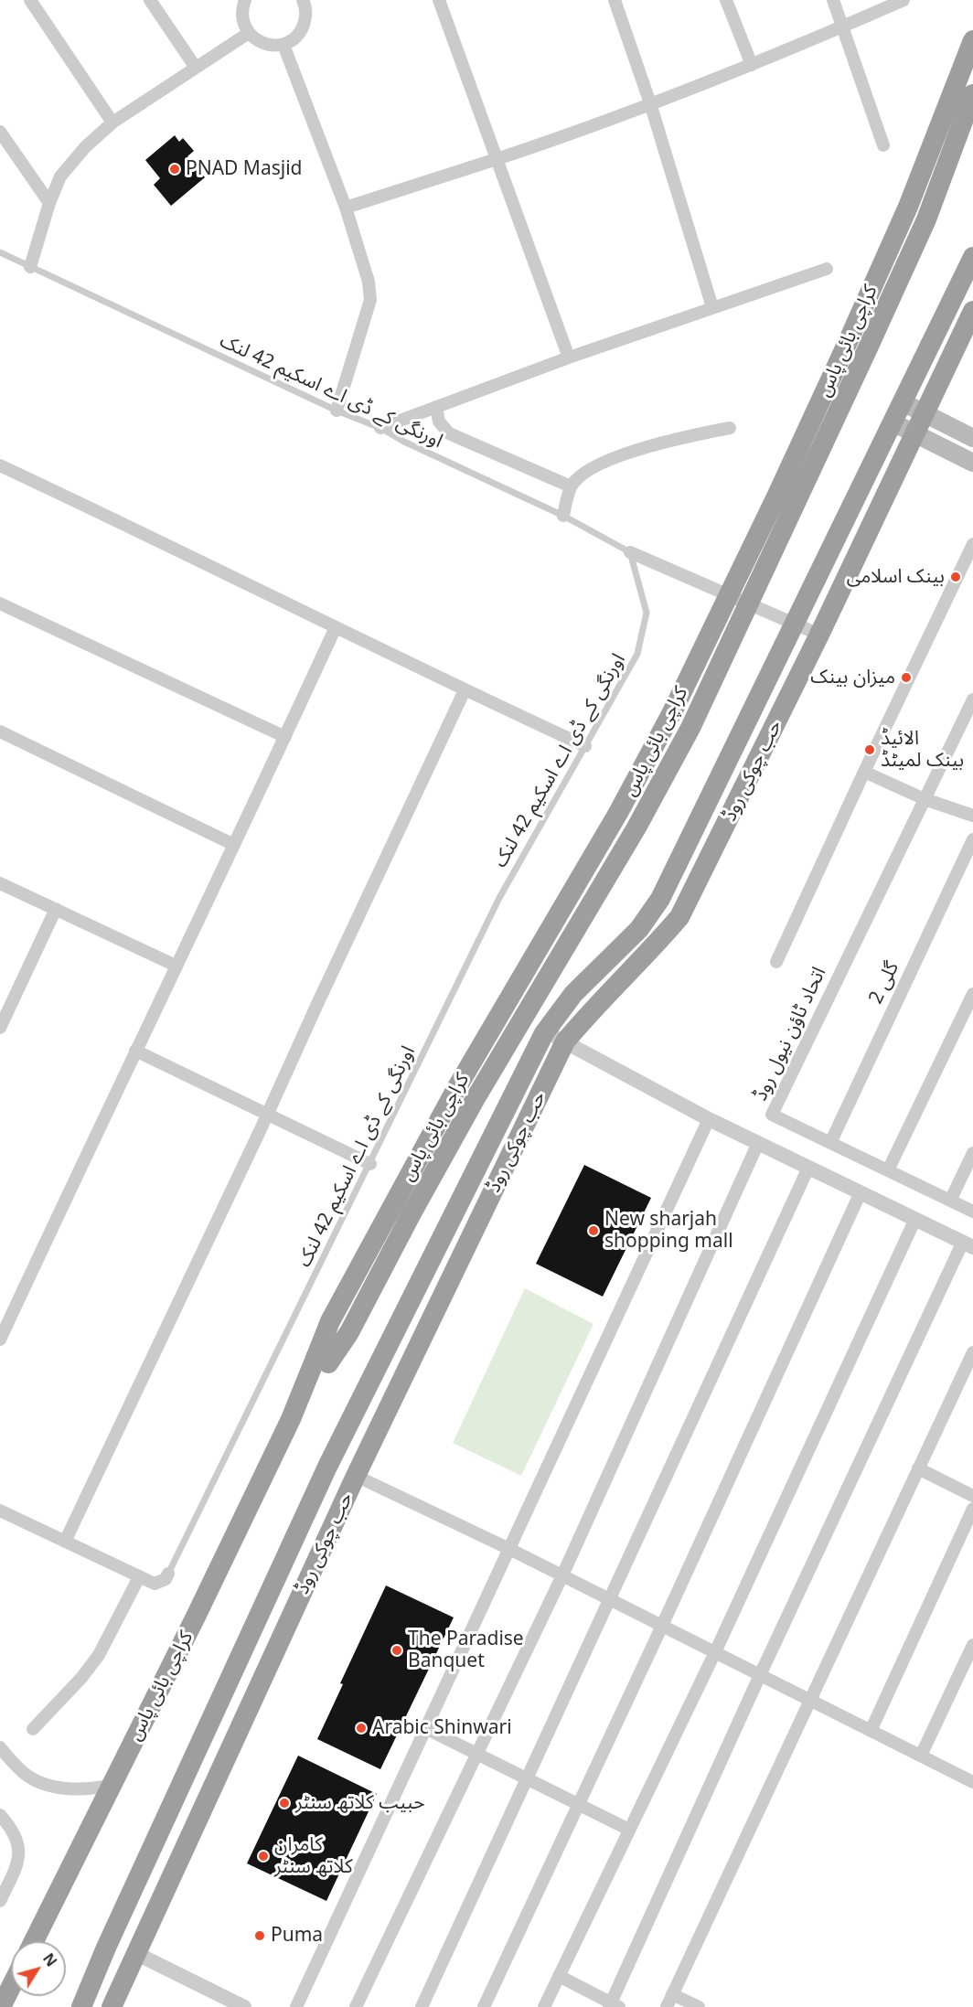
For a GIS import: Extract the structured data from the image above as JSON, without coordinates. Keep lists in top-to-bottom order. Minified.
{"streets":{"highway":["کراچی بائی پاس","حب چوکی روڈ"],"street":["گلی 2","اتحاد ٹاؤن نیول روڈ"],"lane":["اورنگی کے ڈی اے اسکیم 42 لنک"]},"crossings":[["گلی 2","اتحاد ٹاؤن نیول روڈ"]],"places":["PNAD Masjid","بینک اسلامی","میزان بینک","الائیڈ بینک لمیٹڈ","New sharjah shopping mall","The Paradise Banquet","Arabic Shinwari","حبیب کلاتھ سنٹر","کامران کلاتھ سنٹر","Puma"],"north":"top right"}
